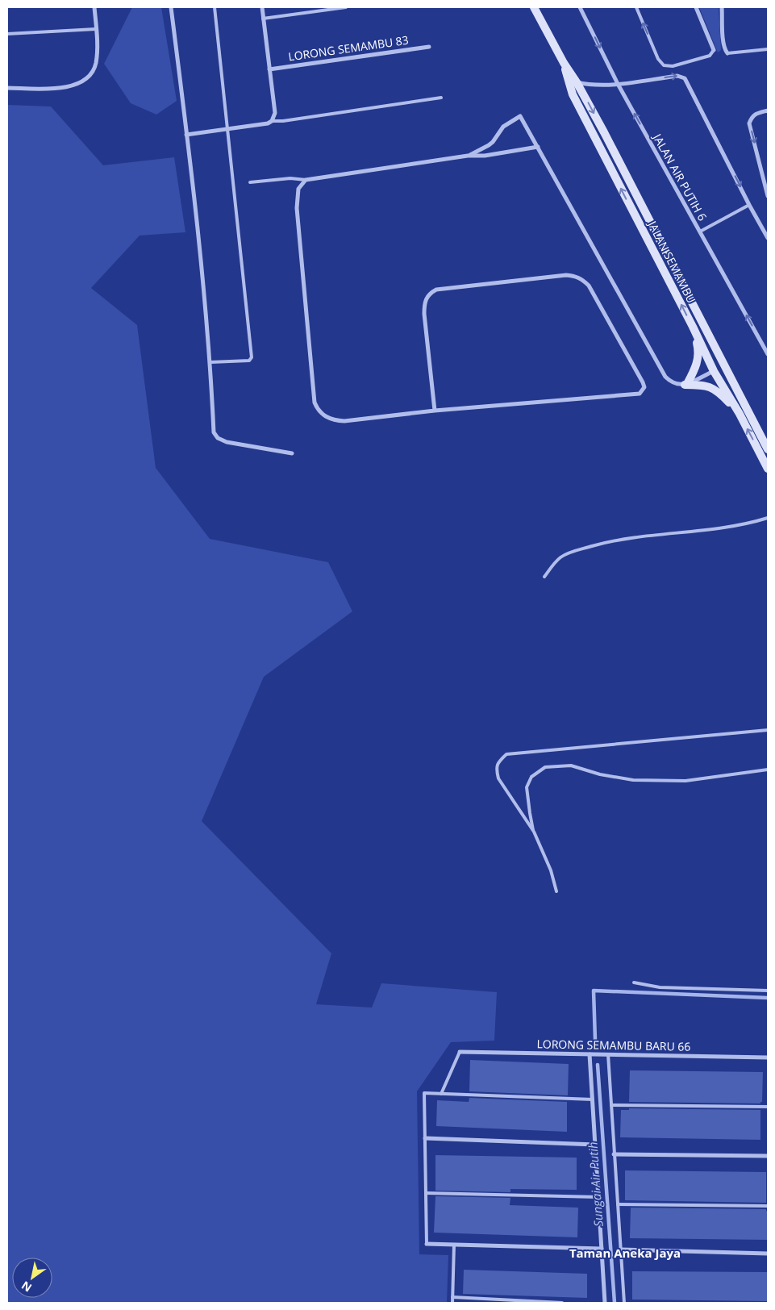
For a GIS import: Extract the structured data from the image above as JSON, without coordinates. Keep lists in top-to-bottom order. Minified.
{"streets":{"main road":["JALAN SEMAMBU"],"street":["LORONG SEMAMBU 83","JALAN AIR PUTIH 6","LORONG SEMAMBU BARU 66"]},"districts":["Taman Aneka Jaya"],"water":["Sungai Air Putih"],"north":"bottom left"}
